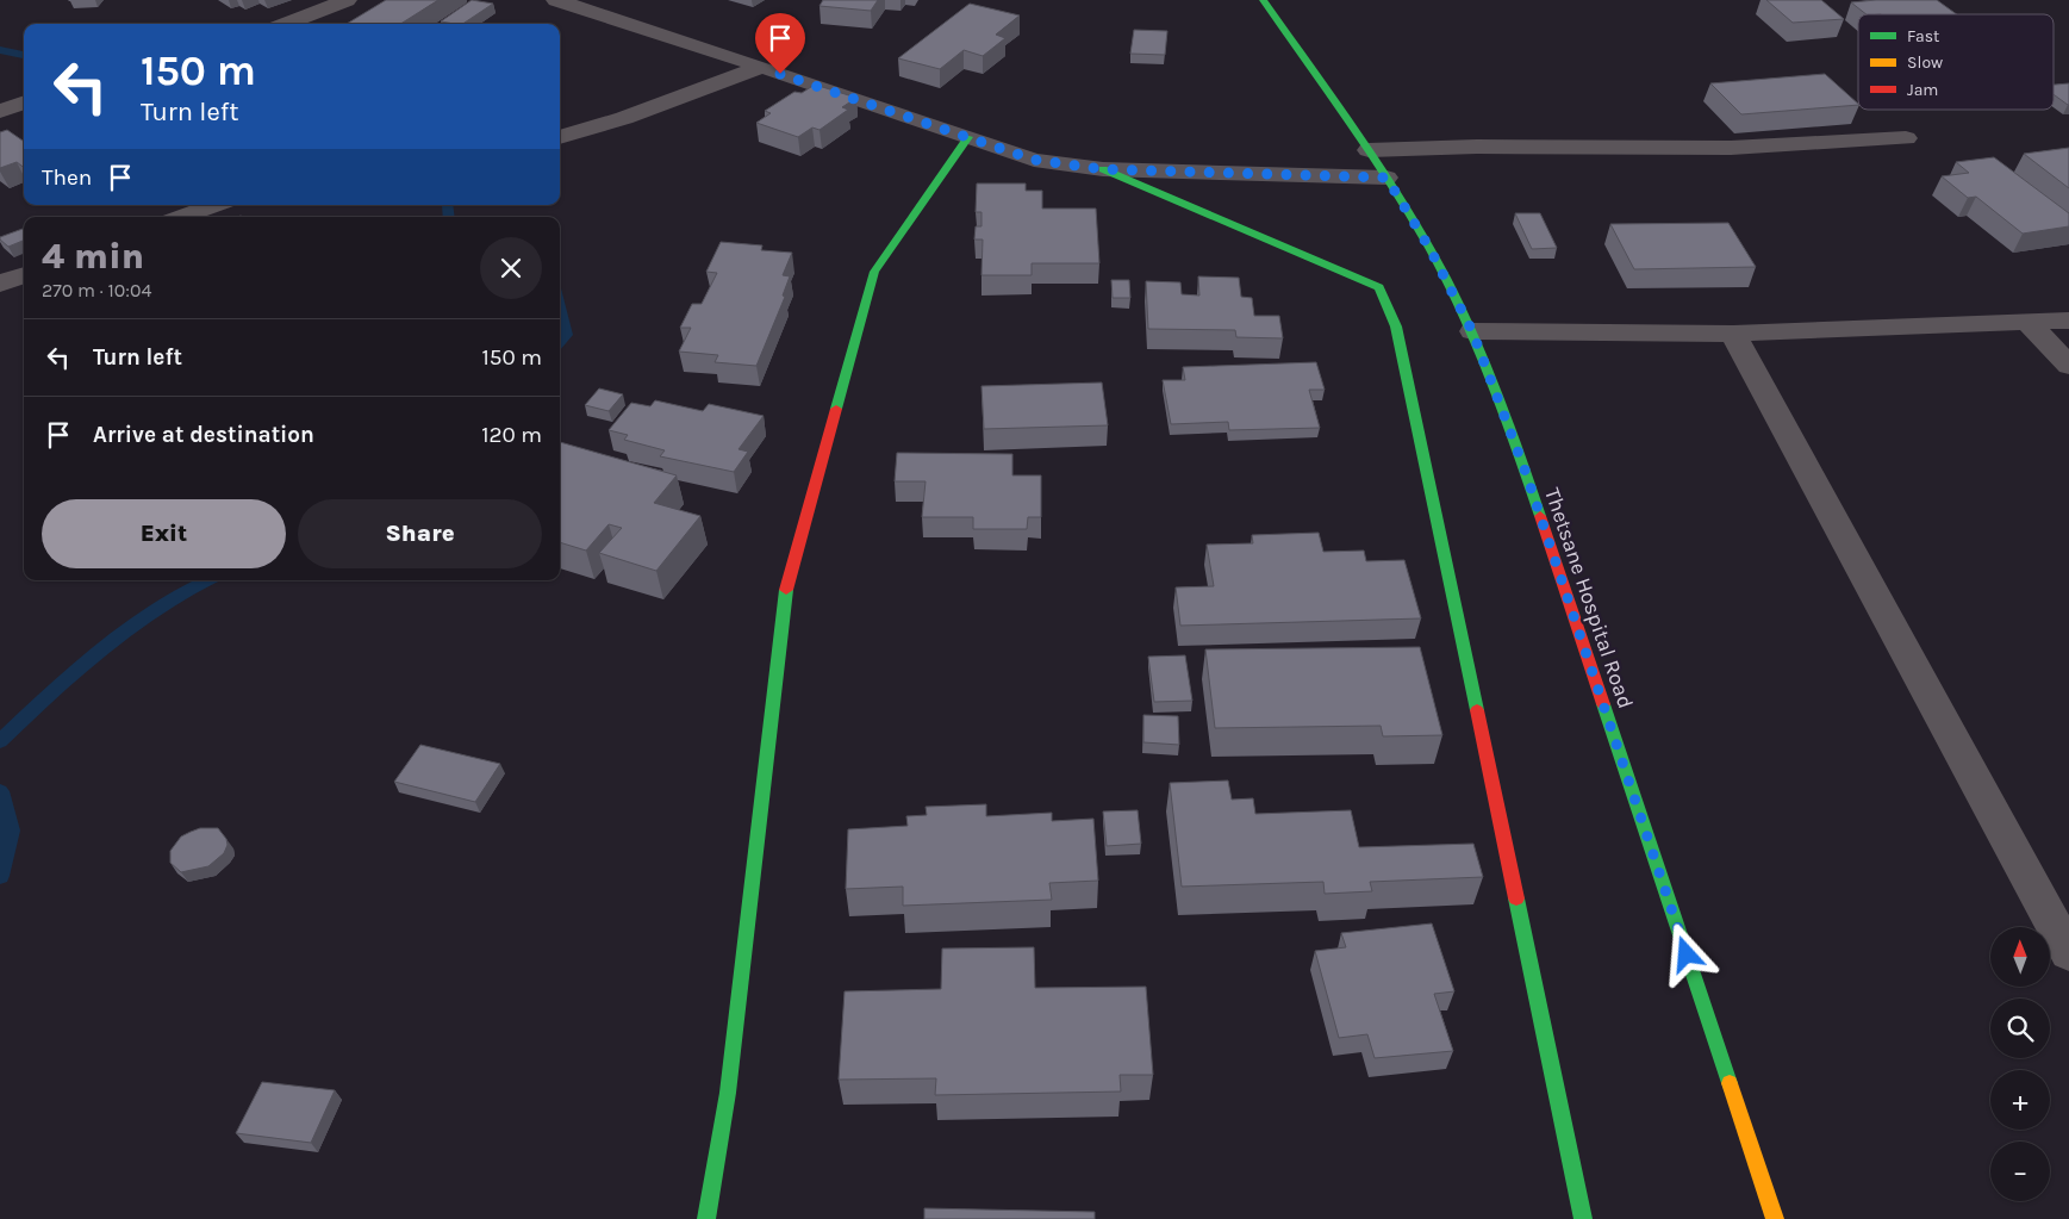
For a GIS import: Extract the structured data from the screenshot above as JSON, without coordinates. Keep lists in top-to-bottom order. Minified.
{"streets":{"street":["Thetsane Hospital Road"]},"legend":["Fast","Slow","Jam"],"north":"top","page":{"turn":["150 m","Turn left"],"then":"Then","heading":["4 min","270 m · 10:04"],"list":[{"name":"Turn left","value":"150 m"},{"name":"Arrive at destination","value":"120 m"}],"buttons":["Exit","Share"],"map_buttons":["+","−"]}}
